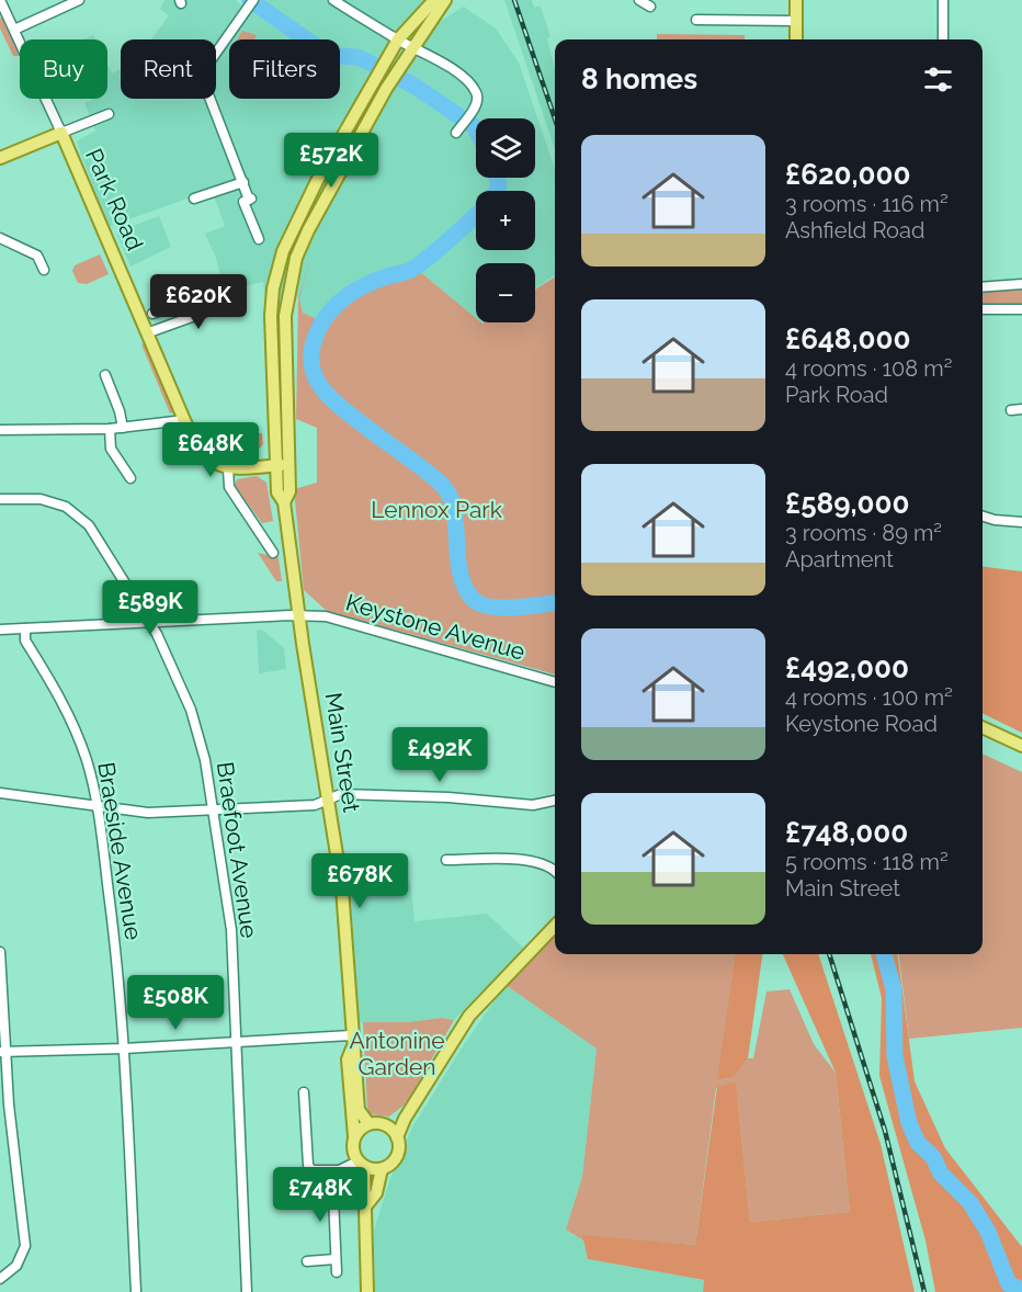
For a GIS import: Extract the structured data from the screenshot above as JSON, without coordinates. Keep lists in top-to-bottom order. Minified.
{"streets":{"main road":["Park Road","Main Street"],"street":["Keystone Avenue","Braefoot Avenue","Braeside Avenue"]},"crossings":[["Keystone Avenue","Main Street"],["Keystone Avenue","Braefoot Avenue"],["Keystone Avenue","Braeside Avenue"]],"parks":["Lennox Park","Antonine Garden"],"page":{"chip":["Buy","Rent","Filters"],"heading":"8 homes","map_buttons":["+","−"],"list":[{"name":"£620,000","note":"3 rooms · 116 m² · Ashfield Road"},{"name":"£648,000","note":"4 rooms · 108 m² · Park Road"},{"name":"£589,000","note":"3 rooms · 89 m² · Apartment"},{"name":"£492,000","note":"4 rooms · 100 m² · Keystone Road"},{"name":"£748,000","note":"5 rooms · 118 m² · Main Street"}],"price":["£572K","£620K","£648K","£589K","£492K","£678K","£508K","£748K"]}}
